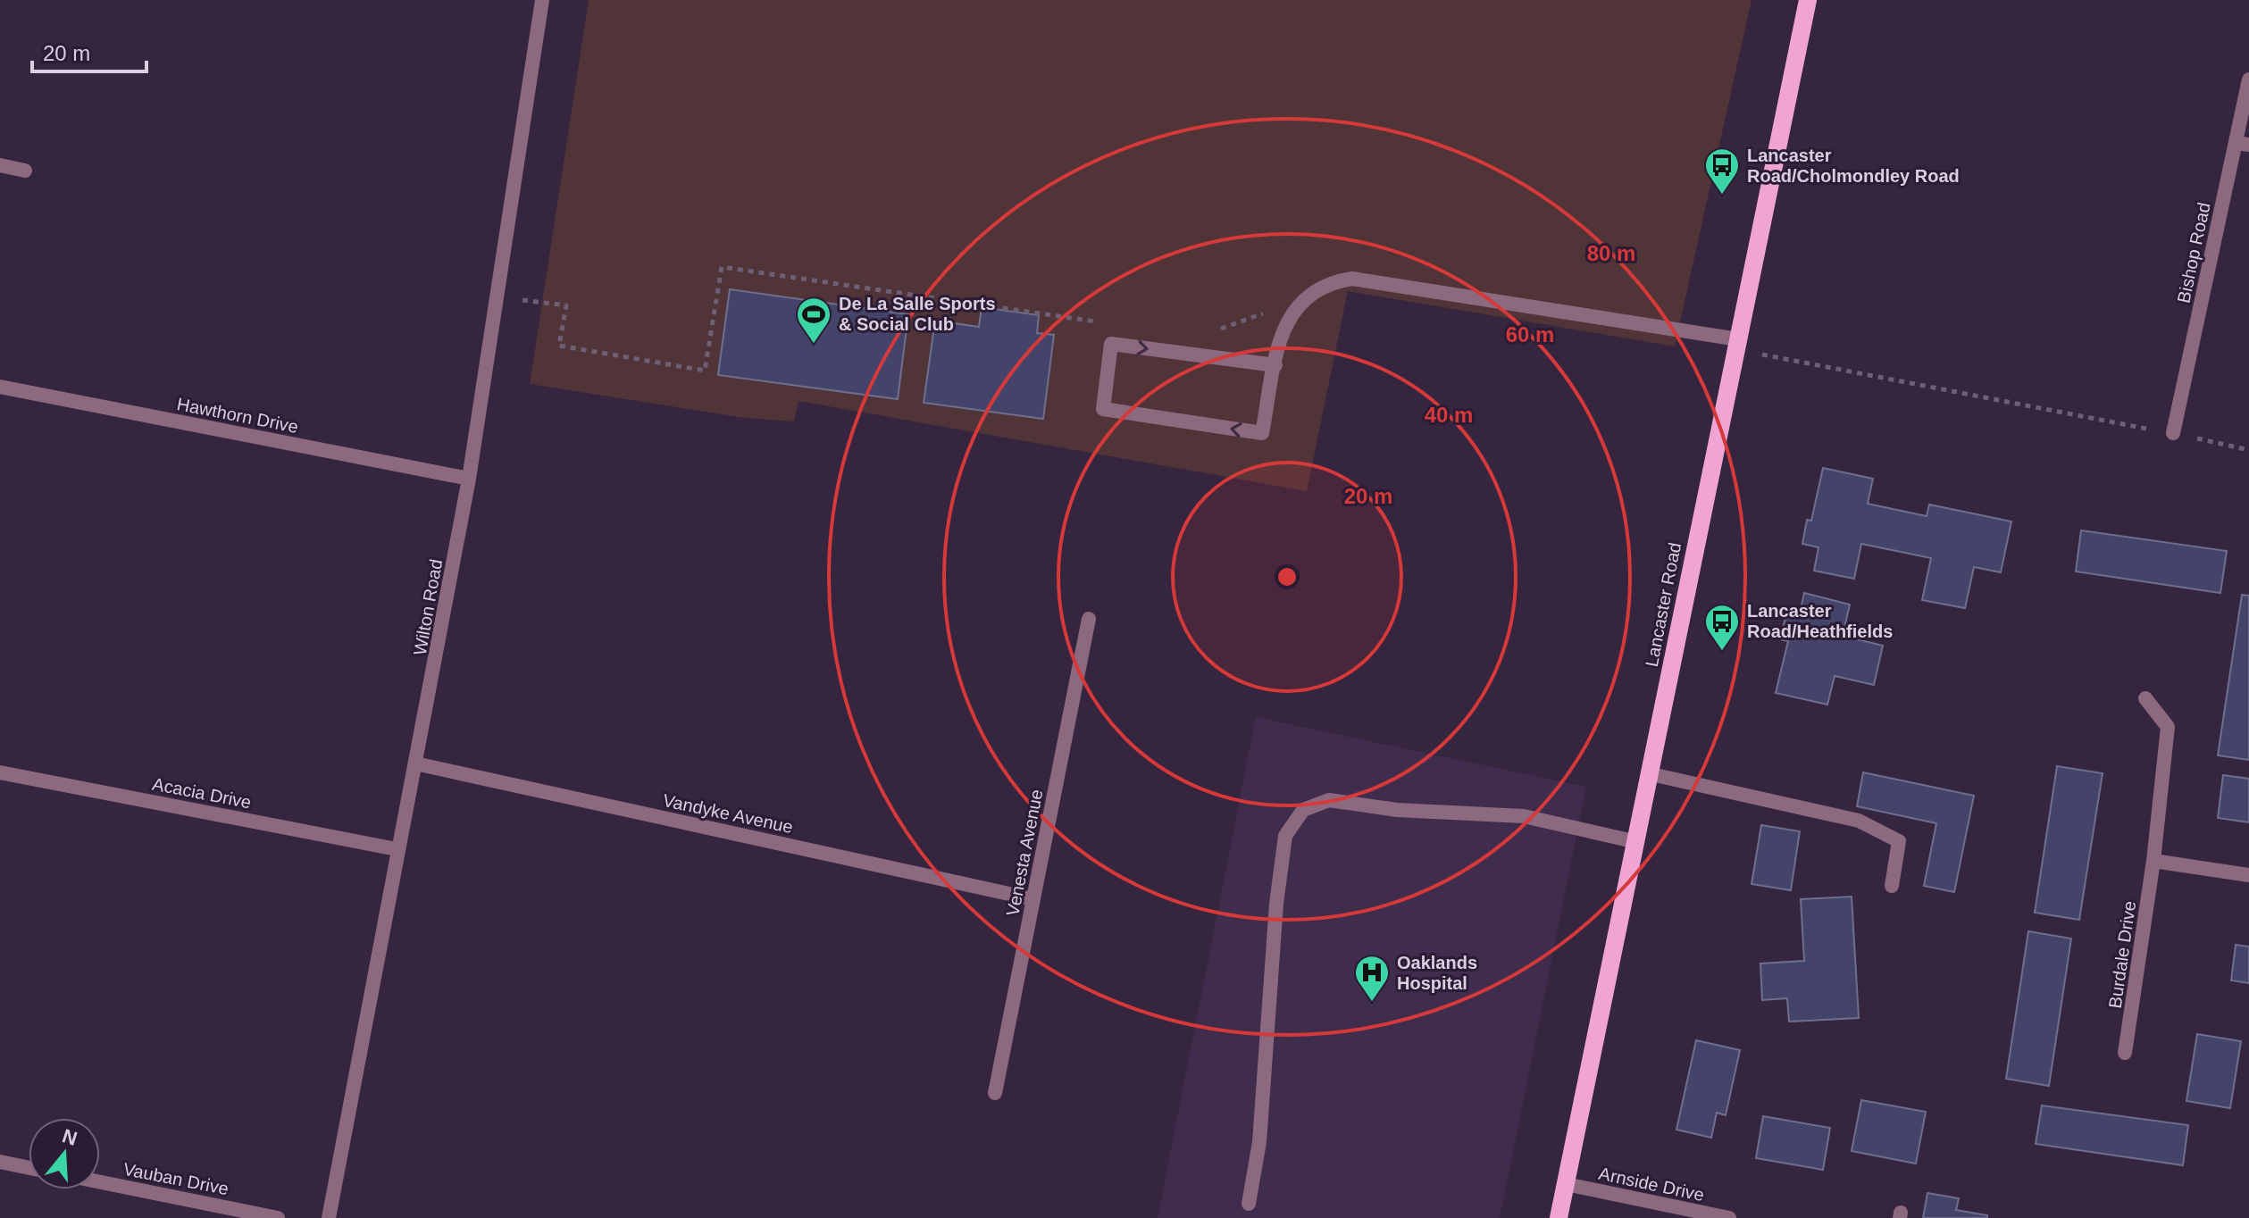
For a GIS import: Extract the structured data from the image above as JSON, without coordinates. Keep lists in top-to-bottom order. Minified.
{"streets":{"main road":["Lancaster Road"],"street":["Bishop Road","Hawthorn Drive","Wilton Road","Acacia Drive","Vandyke Avenue","Venesta Avenue","Burdale Drive","Vauban Drive","Arnside Drive"]},"crossings":[["Hawthorn Drive","Wilton Road"],["Lancaster Road","Arnside Drive"],["Wilton Road","Acacia Drive"],["Wilton Road","Vandyke Avenue"],["Vandyke Avenue","Venesta Avenue"]],"places":{"bus stop":["Lancaster Road/Cholmondley Road","Lancaster Road/Heathfields"],"sports":["De La Salle Sports & Social Club"],"hospital":["Oaklands Hospital"]},"scale_bar":"20 m","north":"top","rings":["80 m","60 m","40 m","20 m"]}
